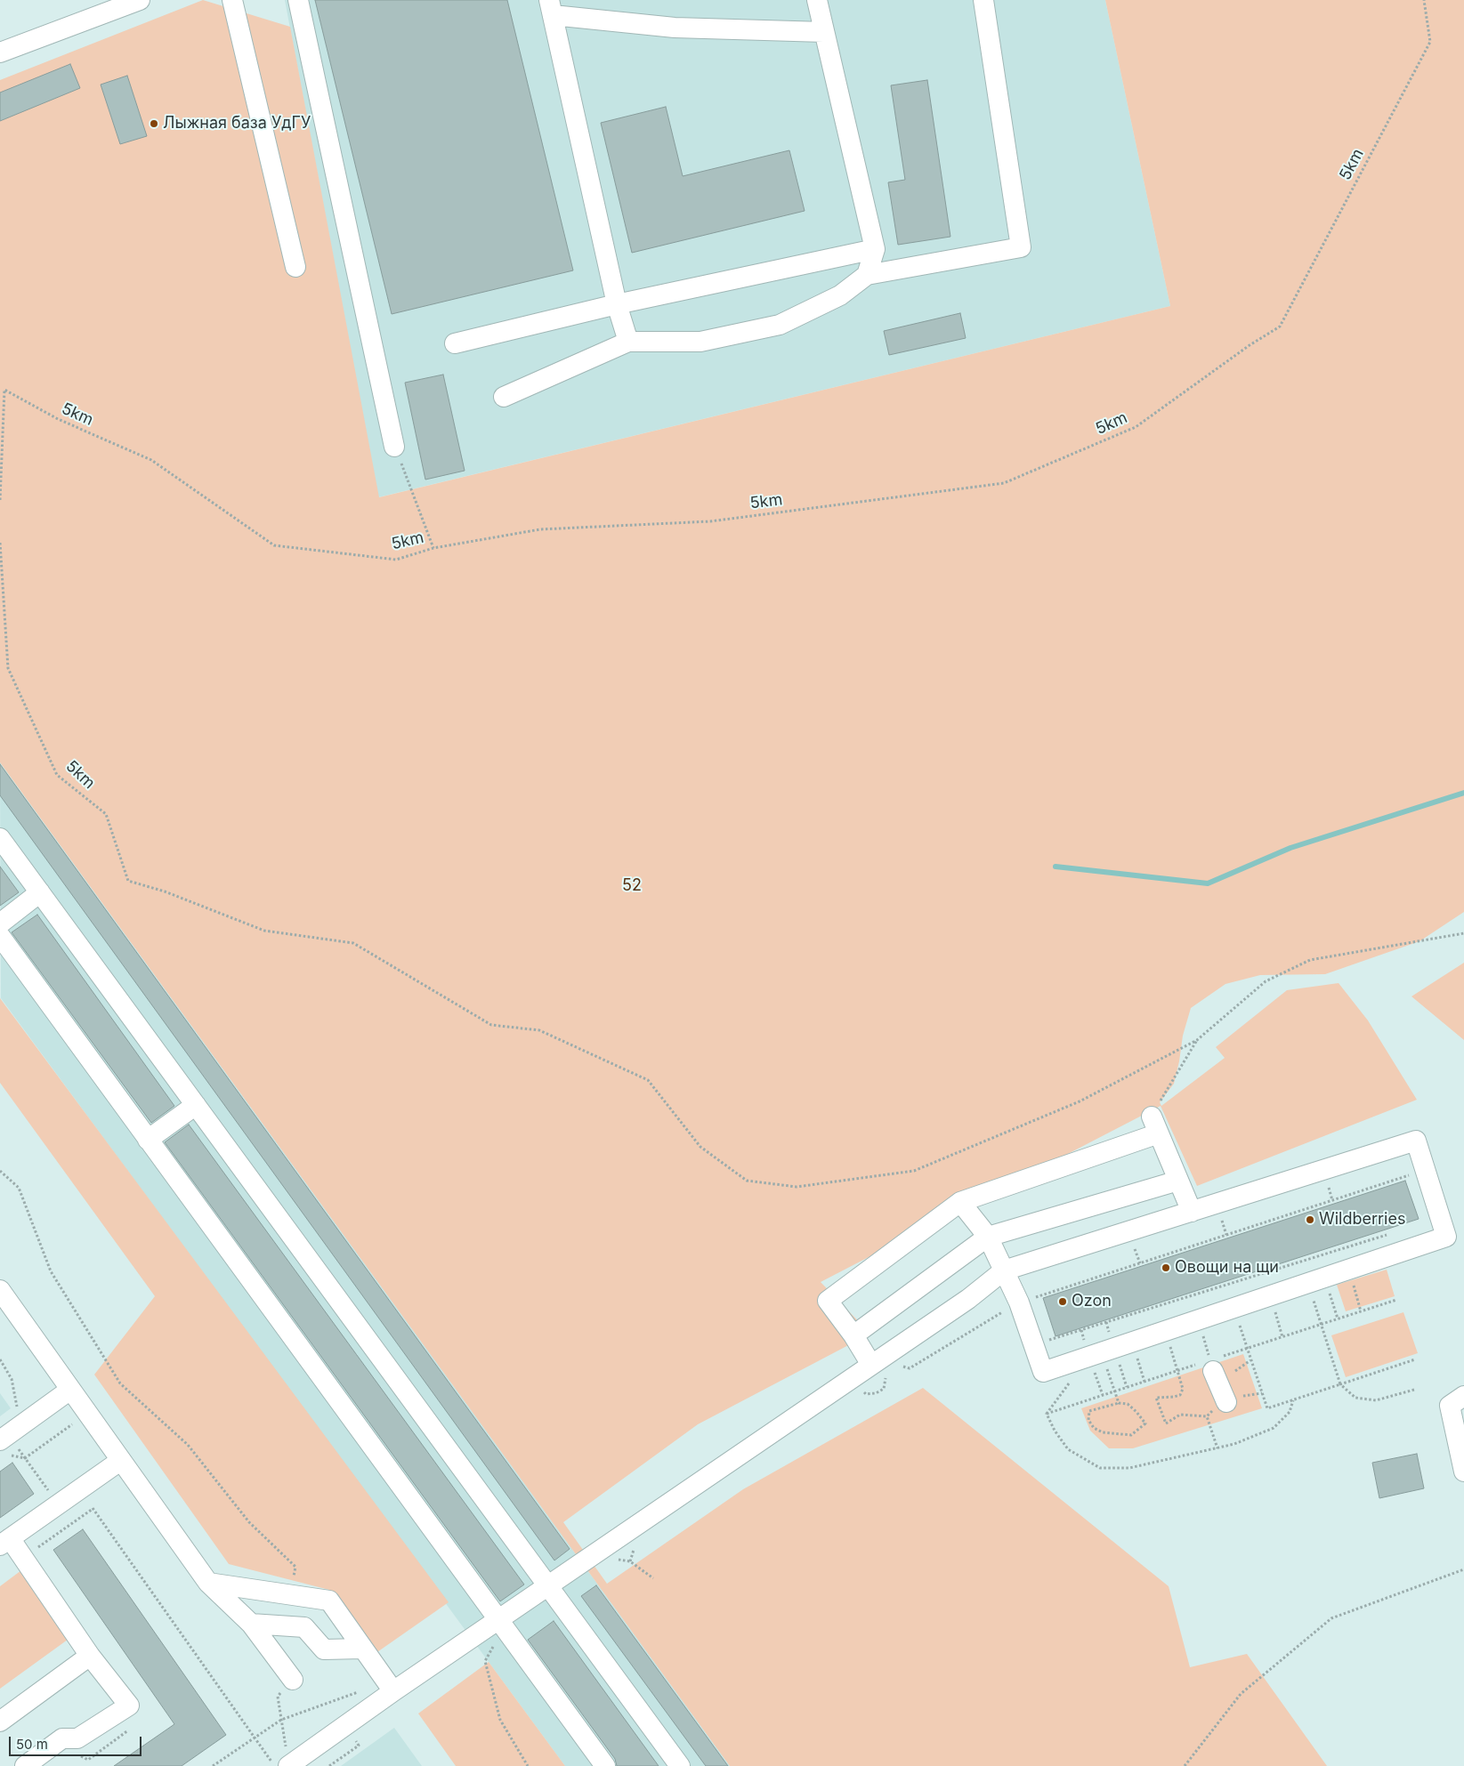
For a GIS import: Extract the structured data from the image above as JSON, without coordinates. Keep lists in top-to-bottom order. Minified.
{"streets":{"path":["5km"]},"parks":["52"],"places":["Лыжная база УдГУ","Wildberries","Овощи на щи","Ozon"],"scale_bar":"50 m"}
